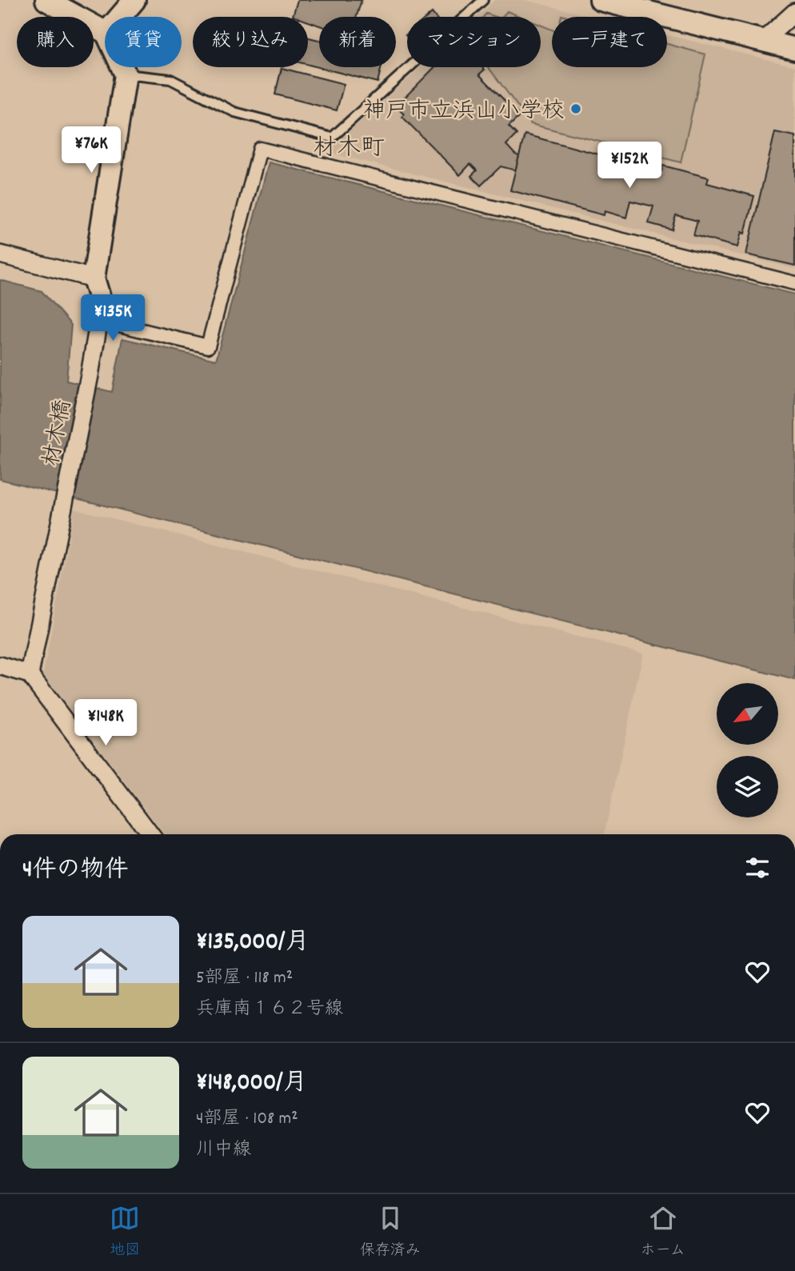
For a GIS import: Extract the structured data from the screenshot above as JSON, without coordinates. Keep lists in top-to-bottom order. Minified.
{"streets":{"street":["材木橋"]},"districts":["材木町"],"places":["神戸市立浜山小学校"],"north":"bottom left","page":{"chip":["購入","賃貸","絞り込み","新着","マンション","一戸建て"],"price":["¥76K","¥152K","¥135K","¥148K"],"heading":"4件の物件","list":[{"name":"¥135,000/月","note":"5部屋 · 118 m² · 兵庫南１６２号線"},{"name":"¥148,000/月","note":"4部屋 · 108 m² · 川中線"}],"tabs":["地図","保存済み","ホーム"]}}
